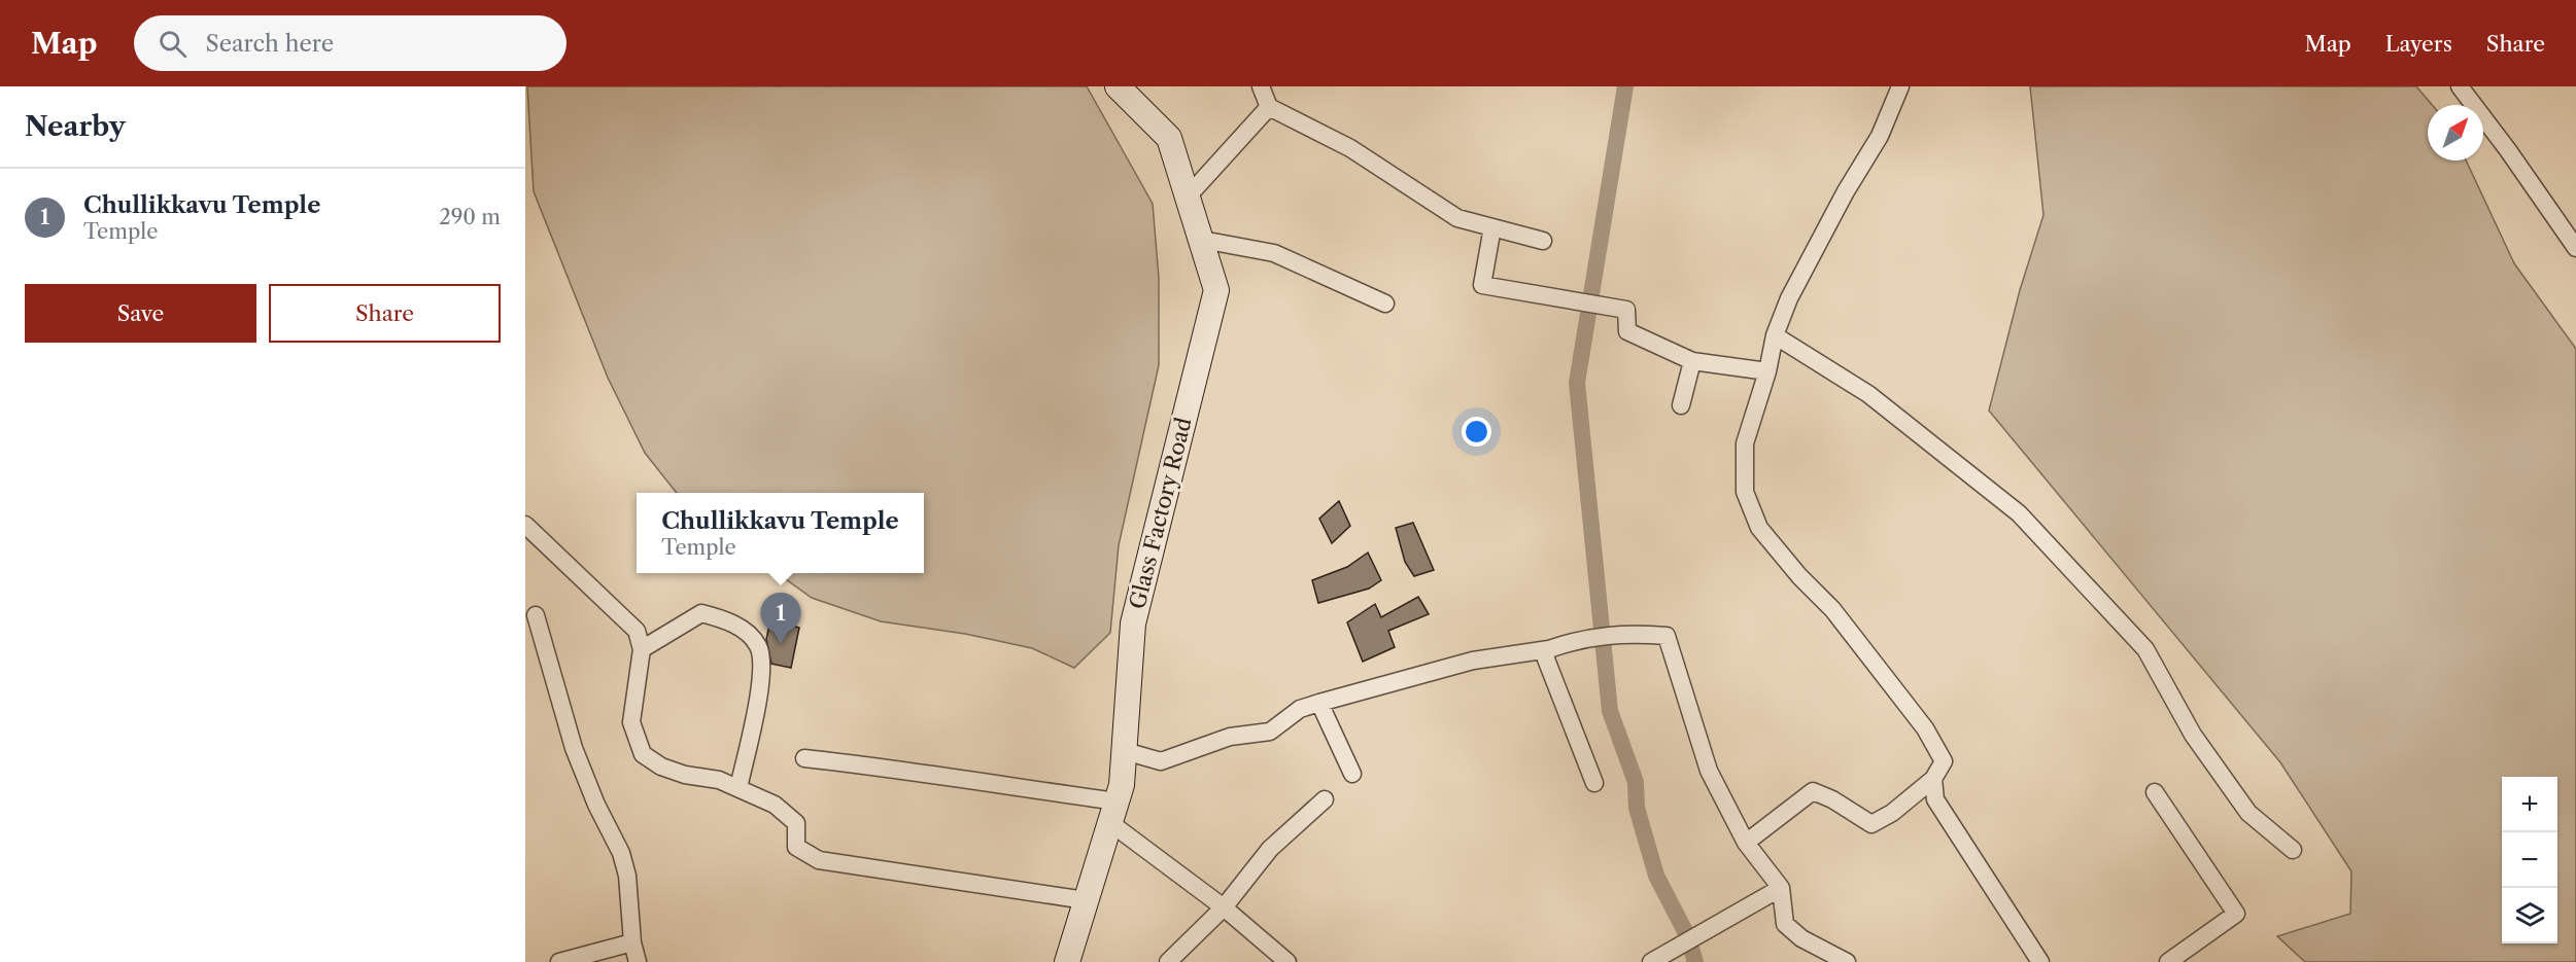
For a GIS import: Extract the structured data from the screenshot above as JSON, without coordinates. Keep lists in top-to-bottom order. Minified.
{"streets":{"main road":["Glass Factory Road"]},"north":"top right","page":{"header":"Map","search":"Search here","nav":["Map","Layers","Share"],"heading":"Nearby","list":[{"mark":"1","name":"Chullikkavu Temple","note":"Temple","value":"290 m"}],"buttons":["Save","Share"],"popup":["Chullikkavu Temple","Temple"],"pins":"1","map_buttons":["+","−"]}}
